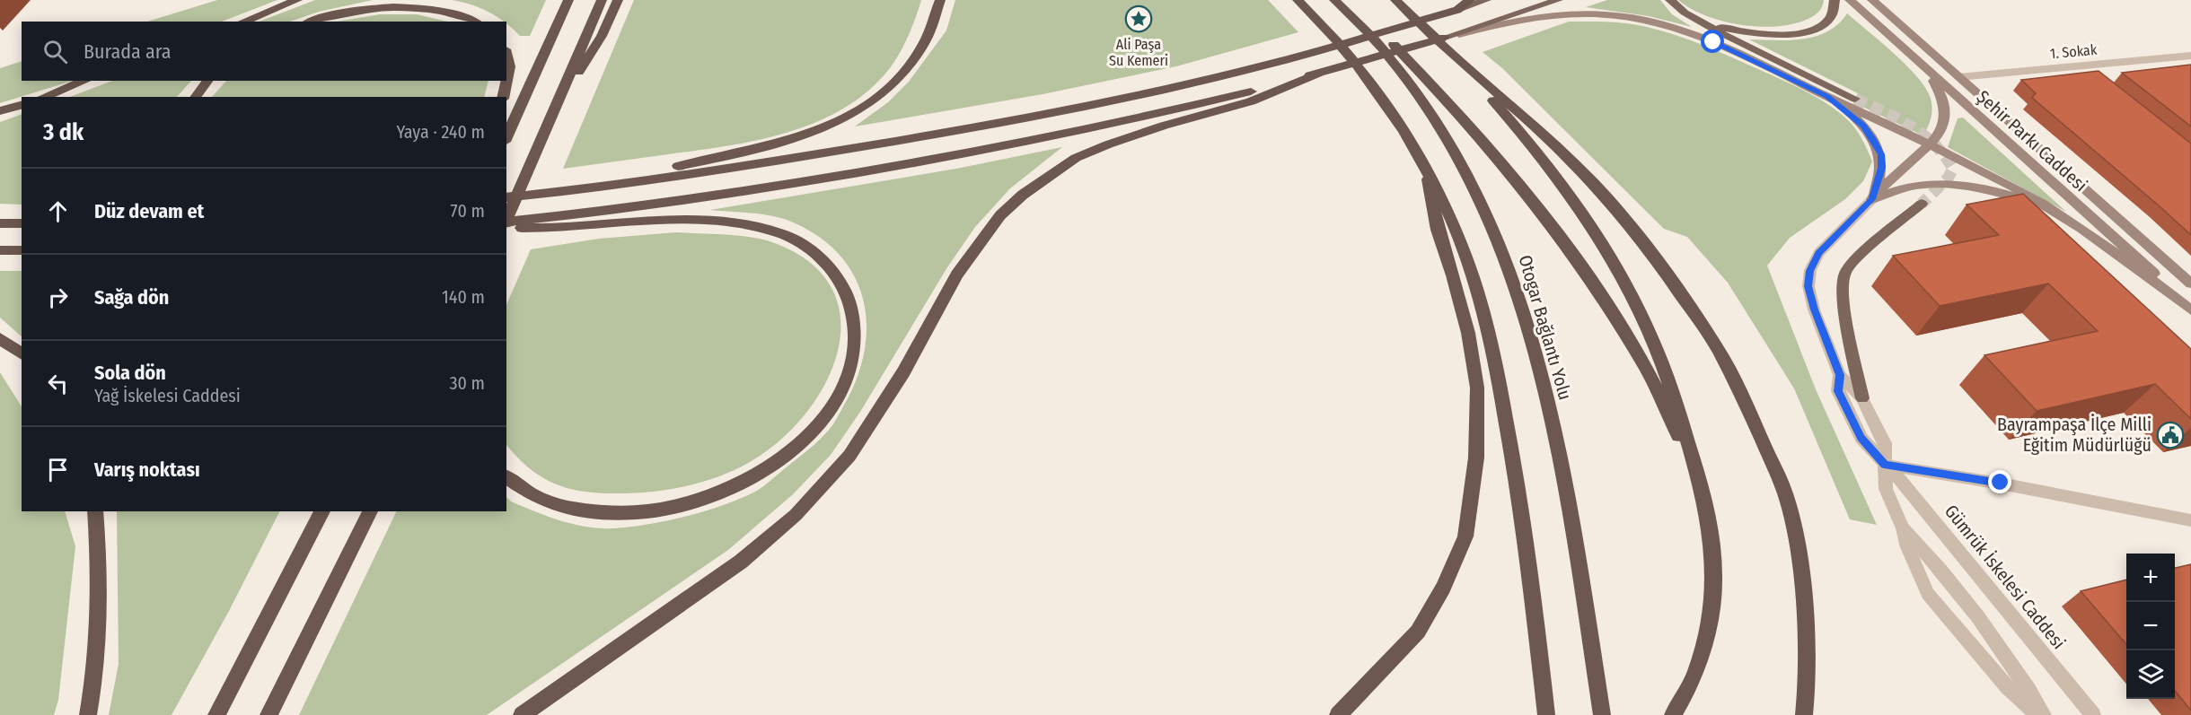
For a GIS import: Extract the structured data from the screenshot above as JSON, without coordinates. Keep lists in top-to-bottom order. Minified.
{"streets":{"highway":["Otogar Bağlantı Yolu"],"main road":["Şehir Parkı Caddesi"],"street":["1. Sokak","Gümrük İskelesi Caddesi"]},"crossings":[["1. Sokak","Şehir Parkı Caddesi"]],"places":{"place":["Ali Paşa Su Kemeri"],"public building":["Bayrampaşa İlçe Milli Eğitim Müdürlüğü"]},"page":{"search":"Burada ara","heading":["3 dk","Yaya · 240 m"],"list":[["Düz devam et","70 m"],["Sağa dön","140 m"],["Sola dön","Yağ İskelesi Caddesi","30 m"],"Varış noktası"],"map_buttons":["+","−"]}}
